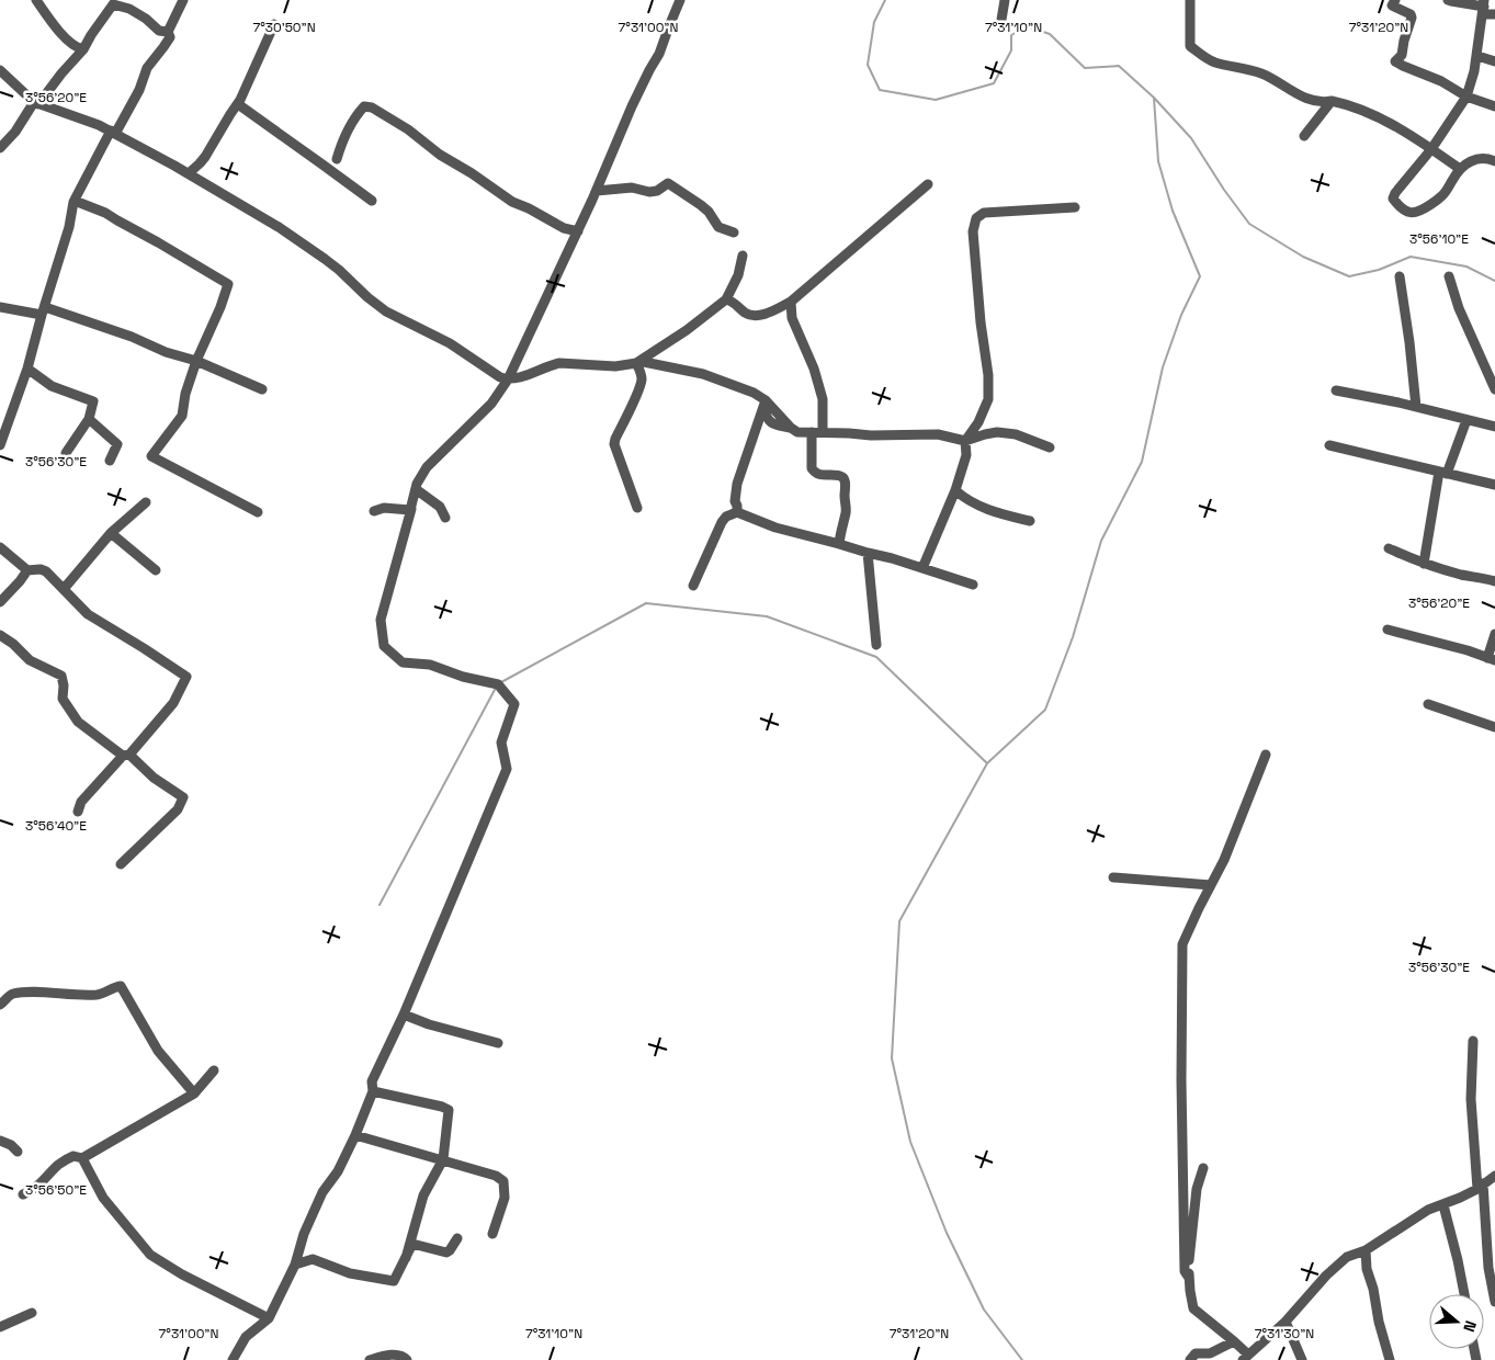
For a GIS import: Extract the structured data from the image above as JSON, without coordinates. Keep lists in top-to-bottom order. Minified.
{"north":"right","coordinates":["7°30'50\"N","7°31'00\"N","7°31'10\"N","7°31'20\"N","3°56'20\"E","3°56'10\"E","3°56'30\"E","3°56'40\"E","3°56'50\"E","7°31'30\"N"]}
